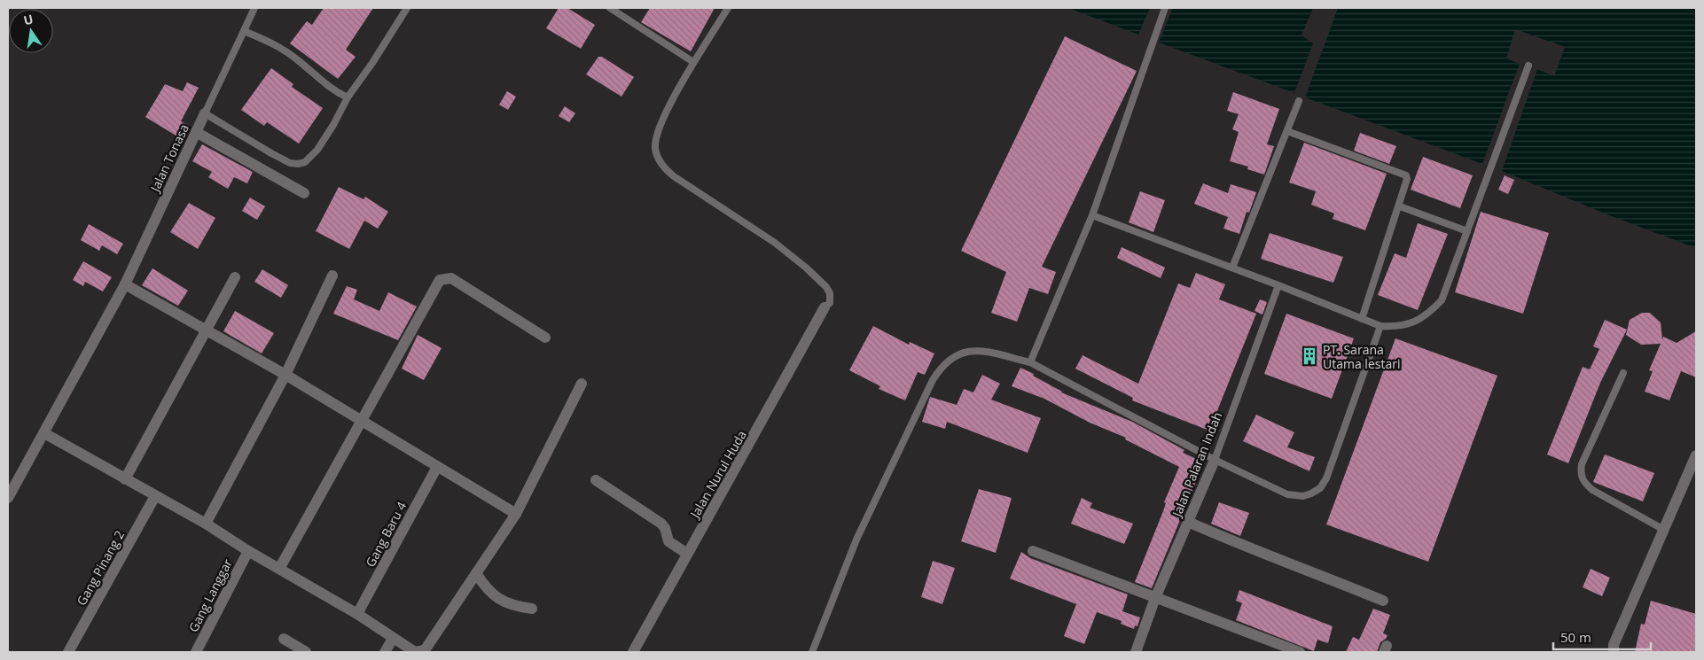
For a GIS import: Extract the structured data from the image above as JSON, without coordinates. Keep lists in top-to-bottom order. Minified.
{"streets":{"street":["Jalan Tonasa","Jalan Palaran Indah","Jalan Nurul Huda","Gang Baru 4","Gang Pinang 2","Gang Langgar"]},"places":{"building":["PT. Sarana Utama lestari"]},"scale_bar":"50 m","north":"top"}
